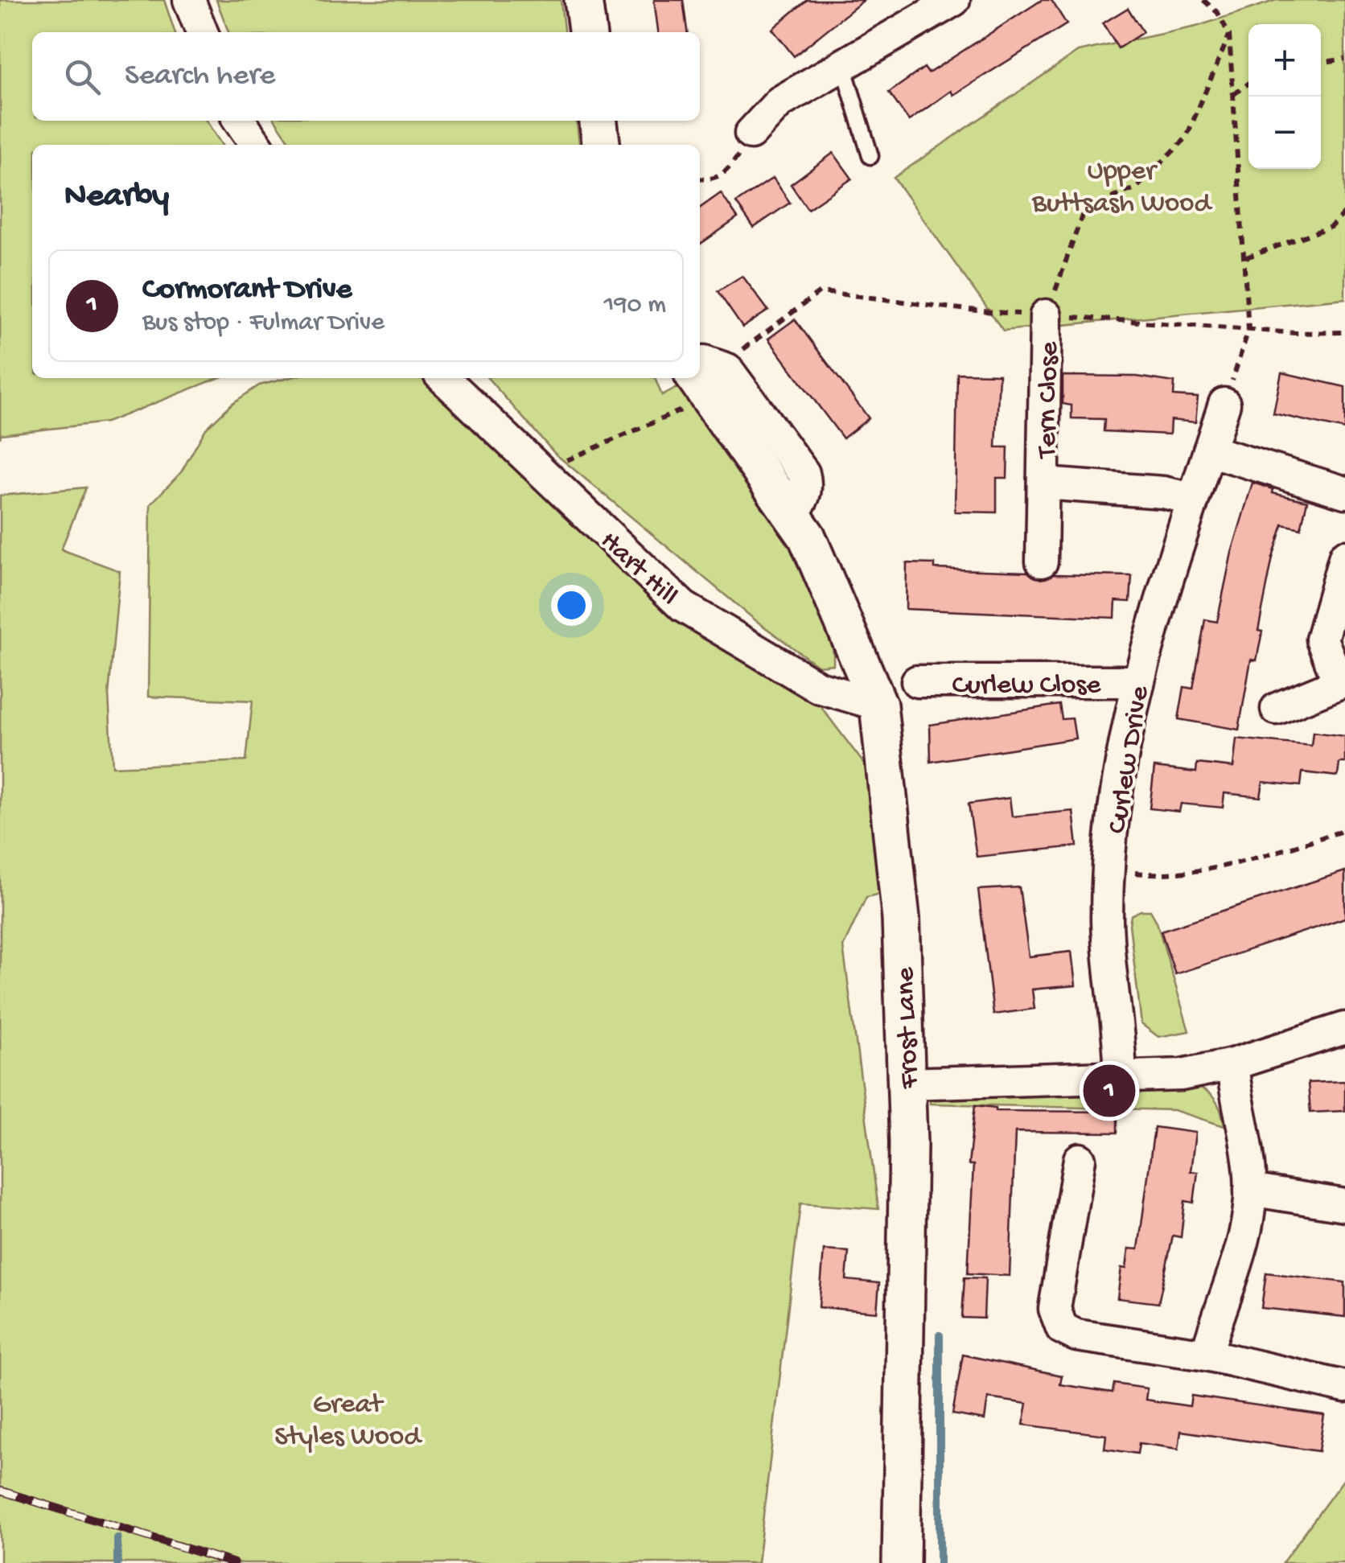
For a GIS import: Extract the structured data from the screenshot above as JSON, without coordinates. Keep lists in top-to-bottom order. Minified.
{"streets":{"street":["Tern Close","Hart Hill","Curlew Close","Curlew Drive","Frost Lane"]},"crossings":[["Tern Close","Curlew Drive"],["Hart Hill","Frost Lane"],["Curlew Close","Curlew Drive"]],"parks":["Upper Buttsash Wood","Great Styles Wood"],"page":{"map_buttons":["+","−"],"search":"Search here","heading":"Nearby","list":[{"mark":"1","name":"Cormorant Drive","note":"Bus stop · Fulmar Drive","value":"190 m"}],"pins":"1"}}
